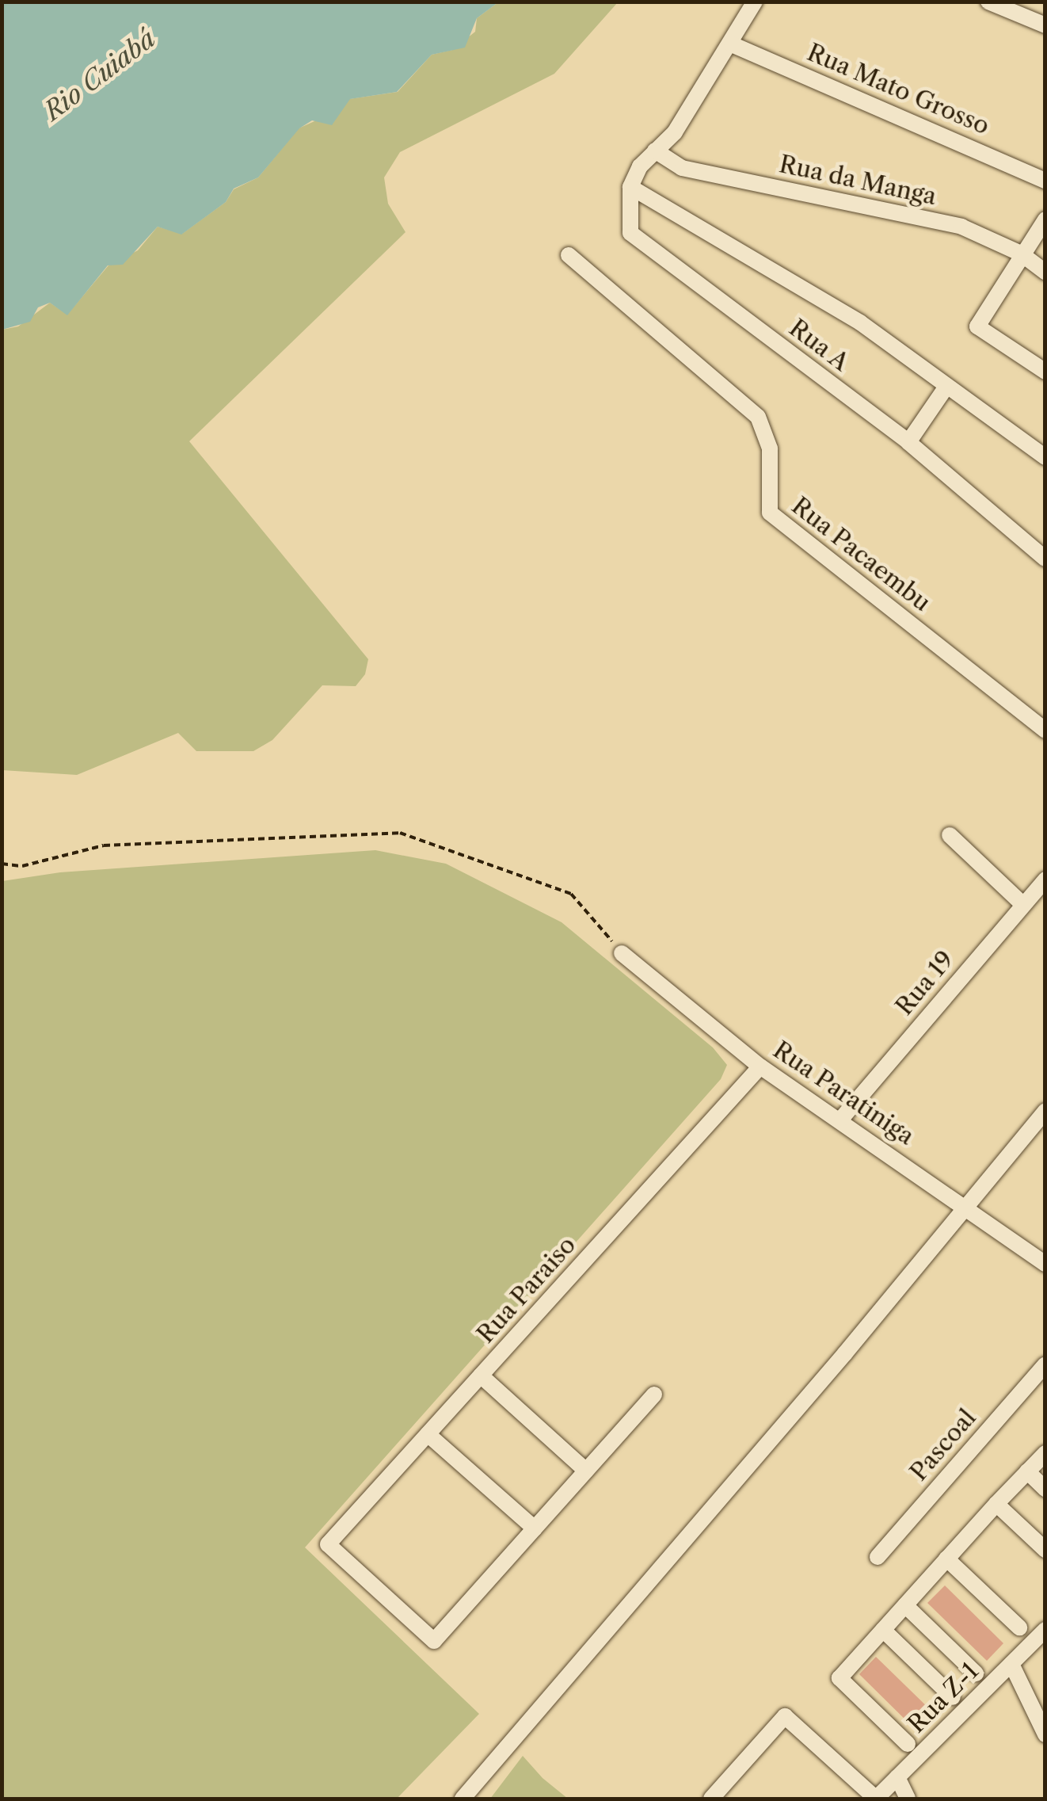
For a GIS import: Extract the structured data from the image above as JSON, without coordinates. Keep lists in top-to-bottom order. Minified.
{"streets":{"street":["Rua Mato Grosso","Rua da Manga","Rua A","Rua Pacaembu","Rua 19","Rua Paratiniga","Rua Paraiso","Pascoal","Rua Z-1"]},"crossings":[["Rua 19","Rua Paratiniga"],["Rua Paratiniga","Rua Paraiso"]],"water":["Rio Cuiabá"]}
